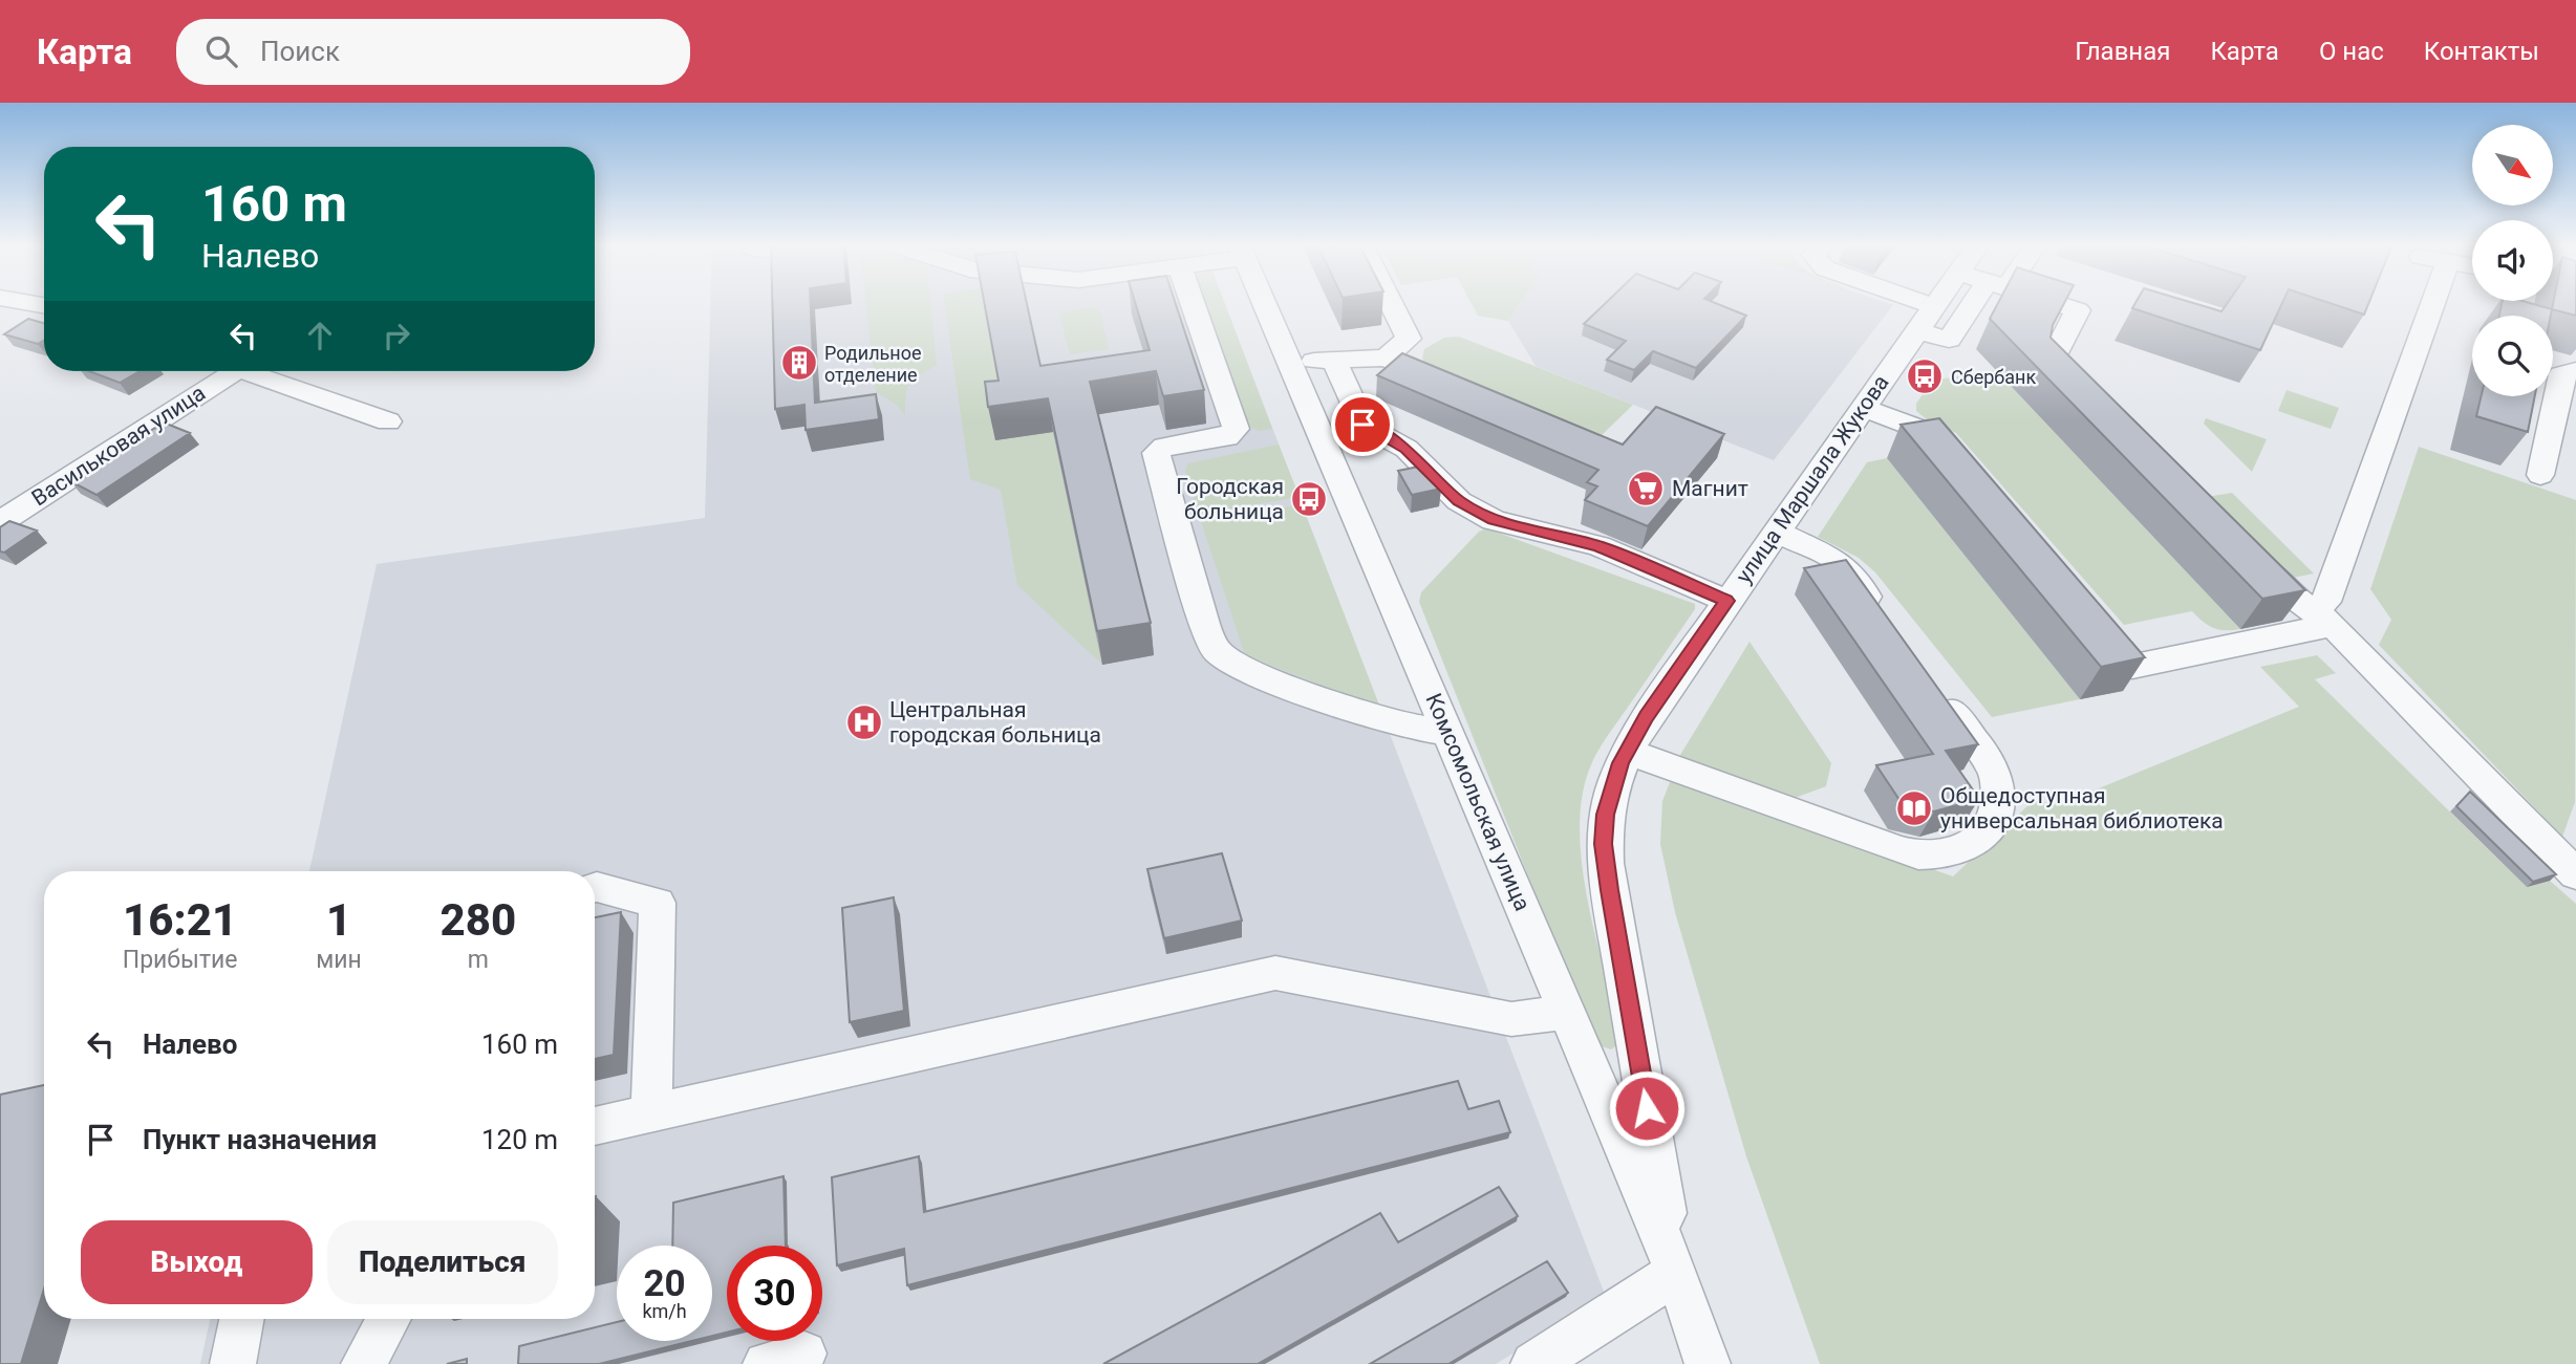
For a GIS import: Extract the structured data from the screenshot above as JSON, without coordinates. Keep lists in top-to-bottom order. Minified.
{"streets":{"street":["Васильковая улица","улица Маршала Жукова","Комсомольская улица"]},"crossings":[["улица Маршала Жукова","Комсомольская улица"]],"places":{"building":["Родильное отделение"],"bus stop":["Сбербанк","Городская больница"],"supermarket":["Магнит"],"hospital":["Центральная городская больница"],"library":["Общедоступная универсальная библиотека"]},"north":"bottom right","page":{"header":"Карта","search":"Поиск","nav":["Главная","Карта","О нас","Контакты"],"turn":["160 m","Налево"],"eta":["16:21","Прибытие","1","мин","280","m"],"list":[{"name":"Налево","value":"160 m"},{"name":"Пункт назначения","value":"120 m"}],"buttons":["Выход","Поделиться"],"speed":"20 km/h","limit":"30"}}
